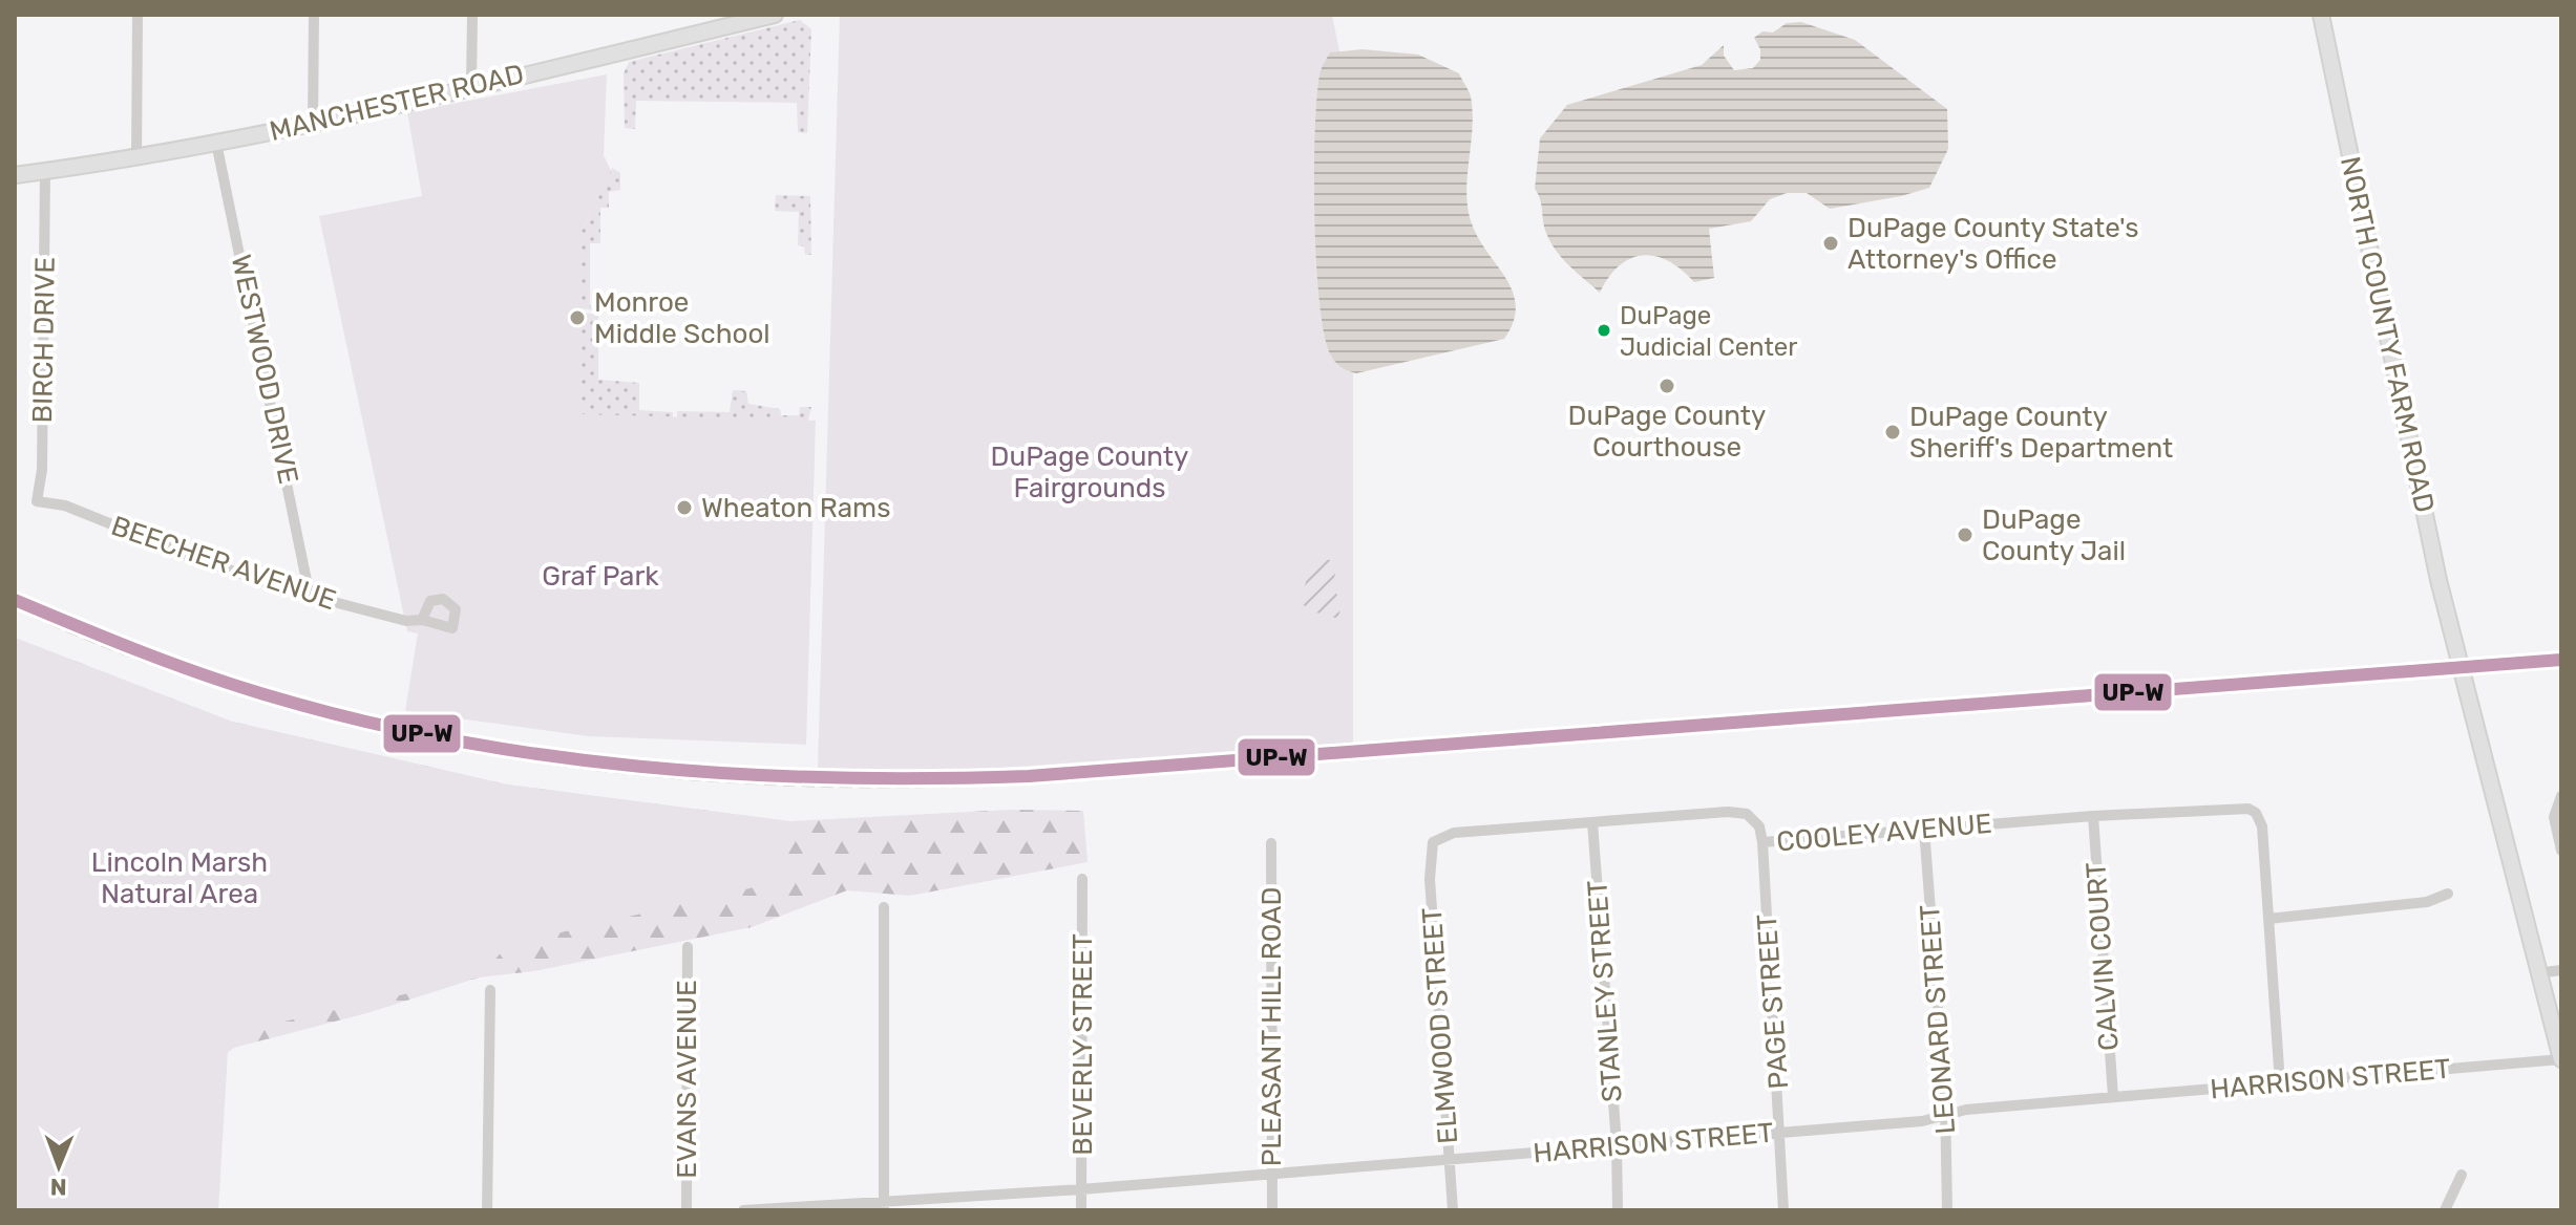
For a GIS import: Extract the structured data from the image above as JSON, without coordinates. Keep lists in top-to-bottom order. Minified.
{"streets":{"main road":["MANCHESTER ROAD","NORTH COUNTY FARM ROAD"],"street":["BIRCH DRIVE","WESTWOOD DRIVE","BEECHER AVENUE","COOLEY AVENUE","CALVIN COURT","STANLEY STREET","PAGE STREET","LEONARD STREET","ELMWOOD STREET","PLEASANT HILL ROAD","BEVERLY STREET","EVANS AVENUE","HARRISON STREET"]},"crossings":[["MANCHESTER ROAD","BIRCH DRIVE"],["MANCHESTER ROAD","WESTWOOD DRIVE"],["BIRCH DRIVE","BEECHER AVENUE"],["WESTWOOD DRIVE","BEECHER AVENUE"],["COOLEY AVENUE","CALVIN COURT"],["COOLEY AVENUE","STANLEY STREET"],["COOLEY AVENUE","PAGE STREET"],["COOLEY AVENUE","LEONARD STREET"],["COOLEY AVENUE","ELMWOOD STREET"],["CALVIN COURT","HARRISON STREET"],["STANLEY STREET","HARRISON STREET"],["PAGE STREET","HARRISON STREET"],["LEONARD STREET","HARRISON STREET"],["ELMWOOD STREET","HARRISON STREET"],["PLEASANT HILL ROAD","HARRISON STREET"],["BEVERLY STREET","HARRISON STREET"]],"parks":["DuPage County Fairgrounds","Graf Park","Lincoln Marsh Natural Area"],"places":["DuPage County State's Attorney's Office","Monroe Middle School","DuPage Judicial Center","DuPage County Courthouse","DuPage County Sheriff's Department","Wheaton Rams","DuPage County Jail"],"lines":["transit line UP-W"],"north":"bottom"}
